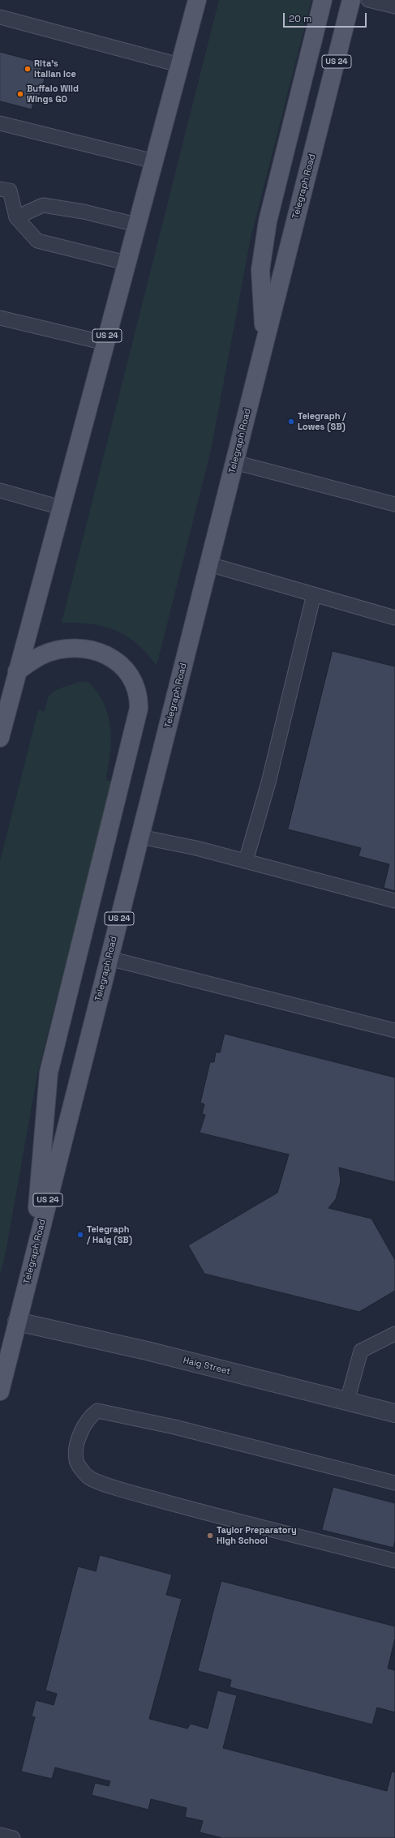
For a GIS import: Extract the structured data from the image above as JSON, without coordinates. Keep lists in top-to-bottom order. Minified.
{"streets":{"main road":["US 24","Telegraph Road"],"street":["Haig Street"]},"crossings":[["Telegraph Road","Haig Street"]],"places":["Rita's Italian Ice","Buffalo Wild Wings GO","Telegraph / Lowes (SB)","Telegraph / Haig (SB)","Taylor Preparatory High School"],"scale_bar":"20 m"}
